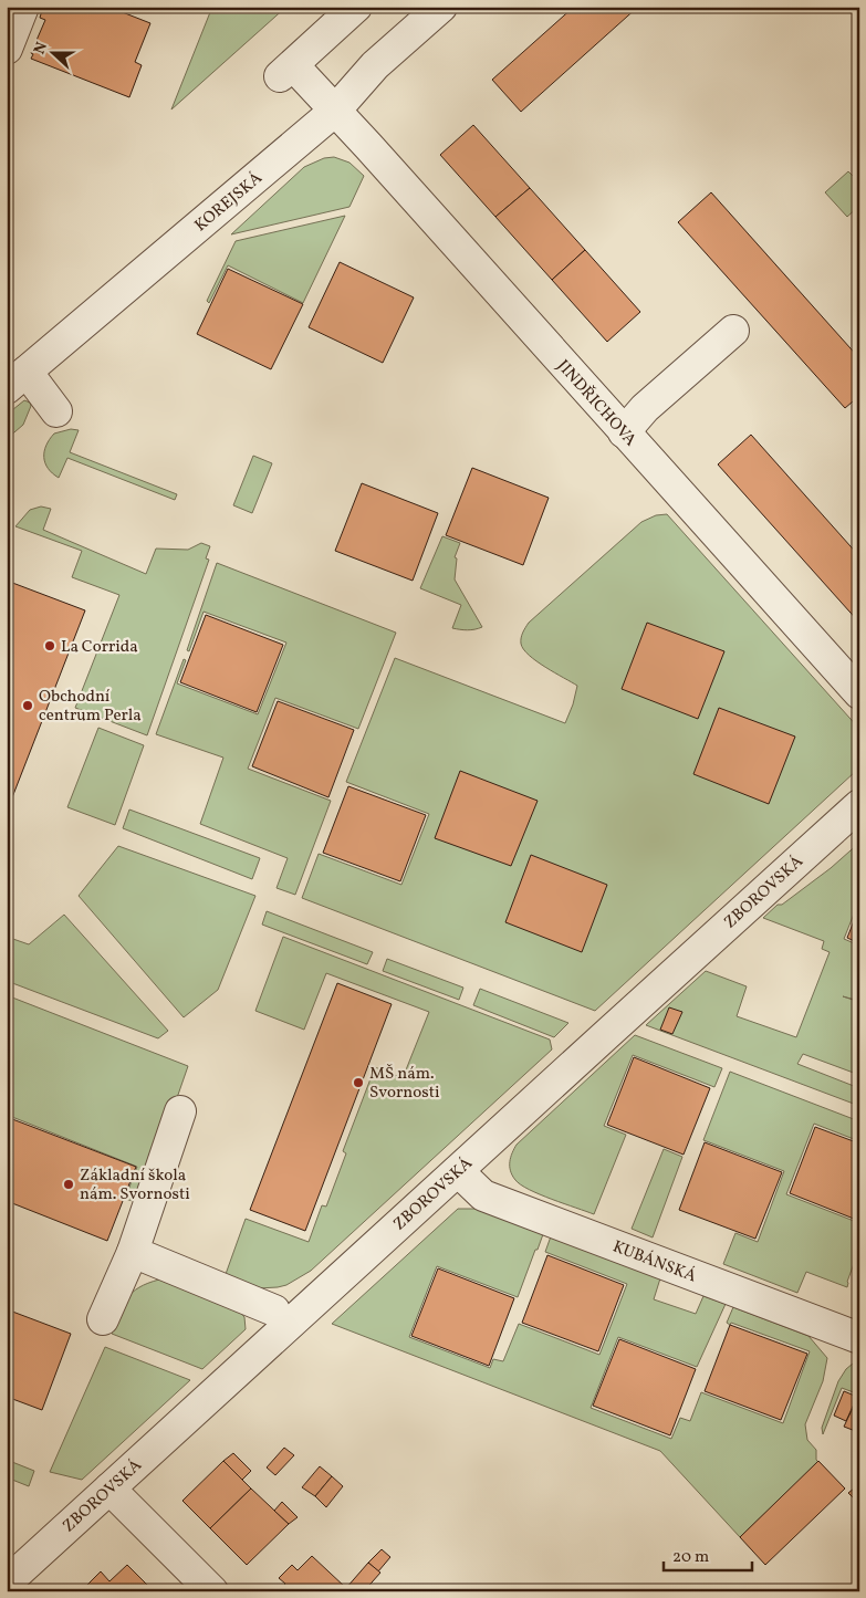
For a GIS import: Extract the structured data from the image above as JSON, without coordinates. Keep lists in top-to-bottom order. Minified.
{"streets":{"street":["KOREJSKÁ","JINDŘICHOVA","ZBOROVSKÁ","KUBÁNSKÁ"]},"crossings":[["KOREJSKÁ","JINDŘICHOVA"],["ZBOROVSKÁ","KUBÁNSKÁ"]],"places":["La Corrida","Obchodní centrum Perla","MŠ nám. Svornosti","Základní škola nám. Svornosti"],"scale_bar":"20 m","north":"left"}
